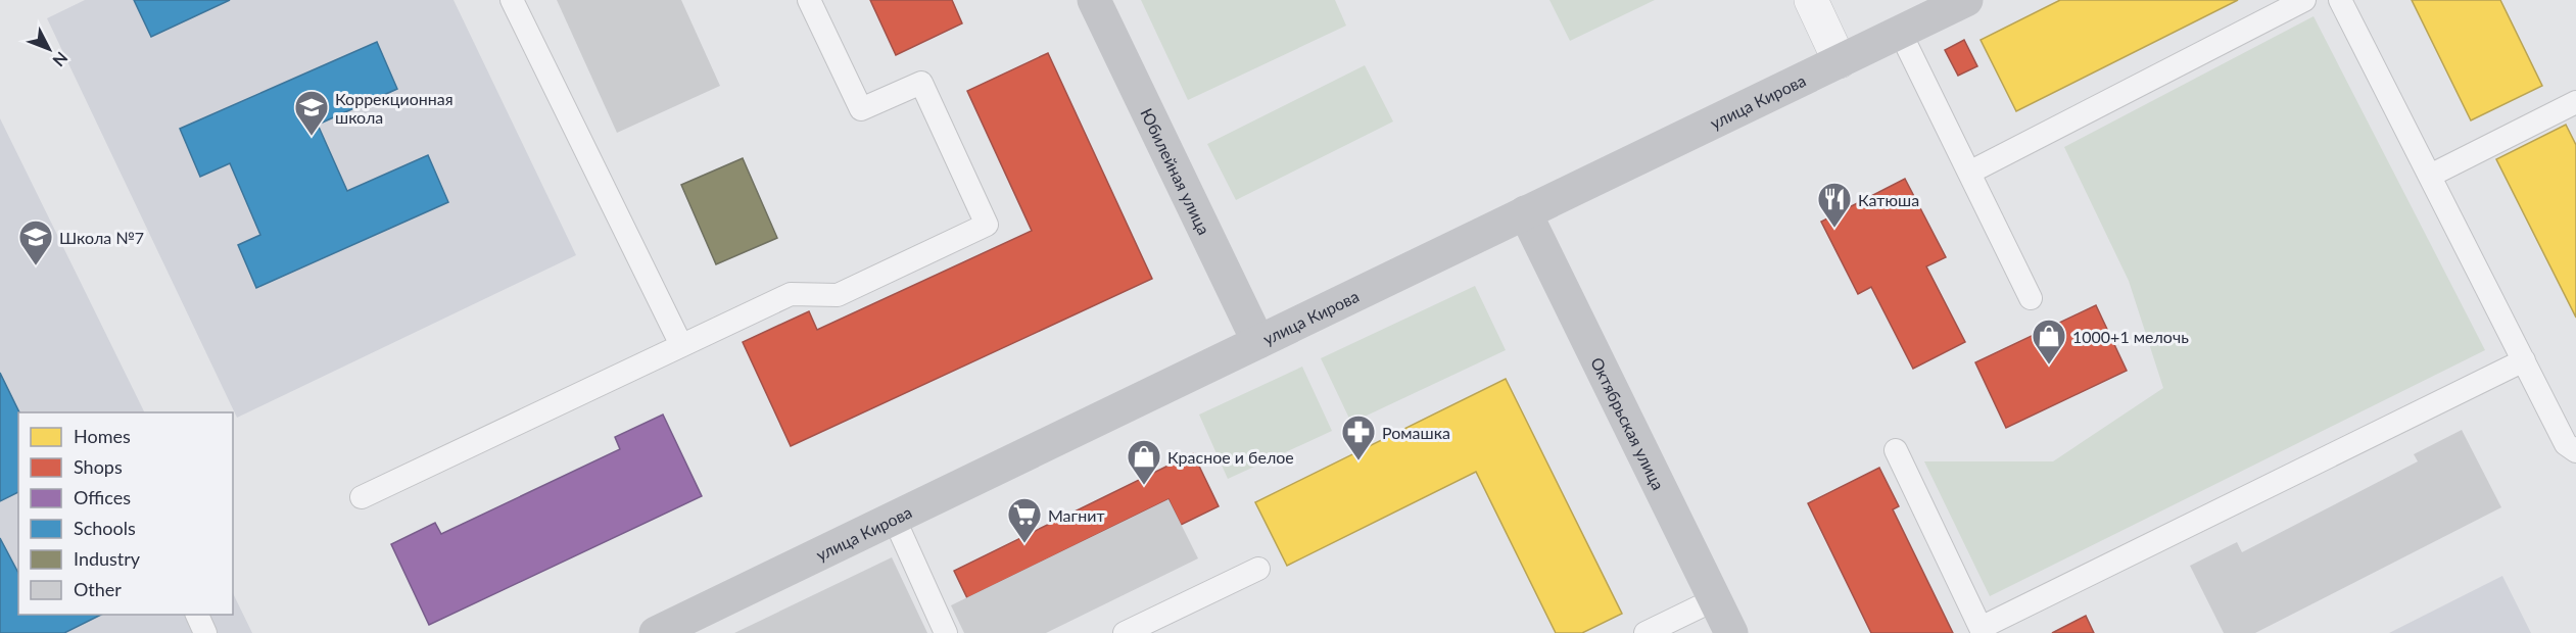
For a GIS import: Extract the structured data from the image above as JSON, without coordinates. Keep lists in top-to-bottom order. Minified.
{"streets":{"street":["улица Кирова","Юбилейная улица","Октябрьская улица"]},"crossings":[["улица Кирова","Юбилейная улица"],["улица Кирова","Октябрьская улица"]],"places":{"school or university":["Коррекционная школа","Школа №7"],"restaurant":["Катюша"],"shop":["1000+1 мелочь","Красное и белое"],"pharmacy":["Ромашка"],"supermarket":["Магнит"]},"legend":["Homes","Shops","Offices","Schools","Industry","Other"],"north":"bottom right"}
